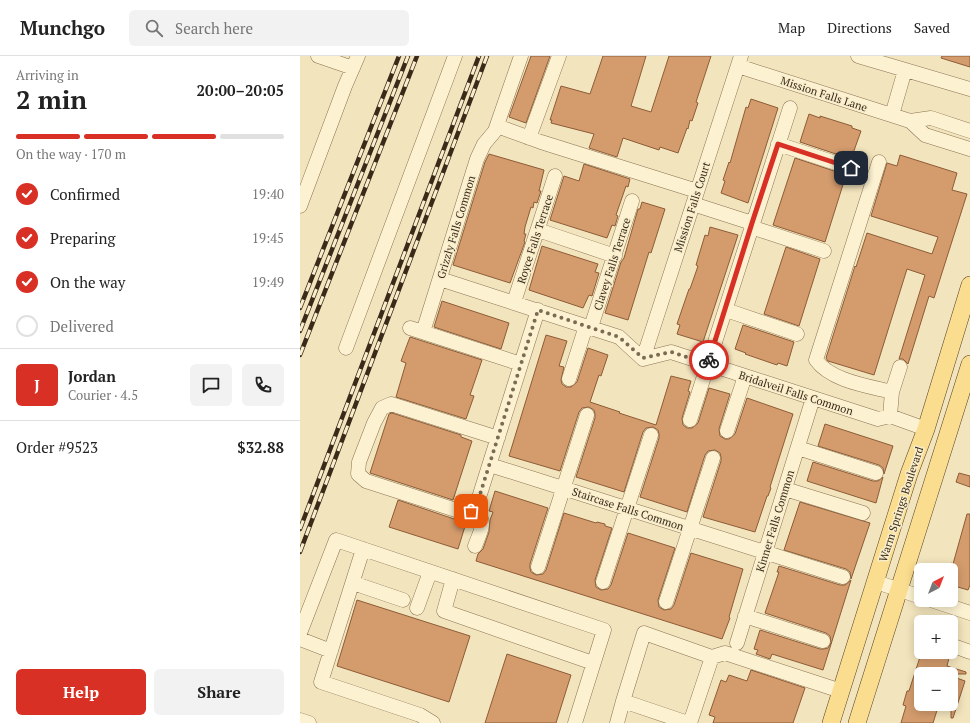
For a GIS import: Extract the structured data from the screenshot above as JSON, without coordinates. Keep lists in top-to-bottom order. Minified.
{"streets":{"main road":["Warm Springs Boulevard"],"street":["Mission Falls Lane","Mission Falls Court","Grizzly Falls Common","Royce Falls Terrace","Clavey Falls Terrace","Bridalveil Falls Common","Staircase Falls Common","Kinner Falls Common"]},"crossings":[["Mission Falls Lane","Mission Falls Court"],["Mission Falls Court","Bridalveil Falls Common"],["Bridalveil Falls Common","Warm Springs Boulevard"],["Bridalveil Falls Common","Kinner Falls Common"],["Staircase Falls Common","Kinner Falls Common"]],"north":"top right","page":{"header":"Munchgo","search":"Search here","nav":["Map","Directions","Saved"],"heading":["2 min","Arriving in","20:00–20:05"],"panel":["Jordan","Courier · 4.5","Order #9523","$32.88"],"bar":"On the way · 170 m","list":[["Confirmed","19:40"],["Preparing","19:45"],["On the way","19:49"],"Delivered"],"round":"J","map_buttons":["+","−"],"buttons":["Help","Share"]}}
